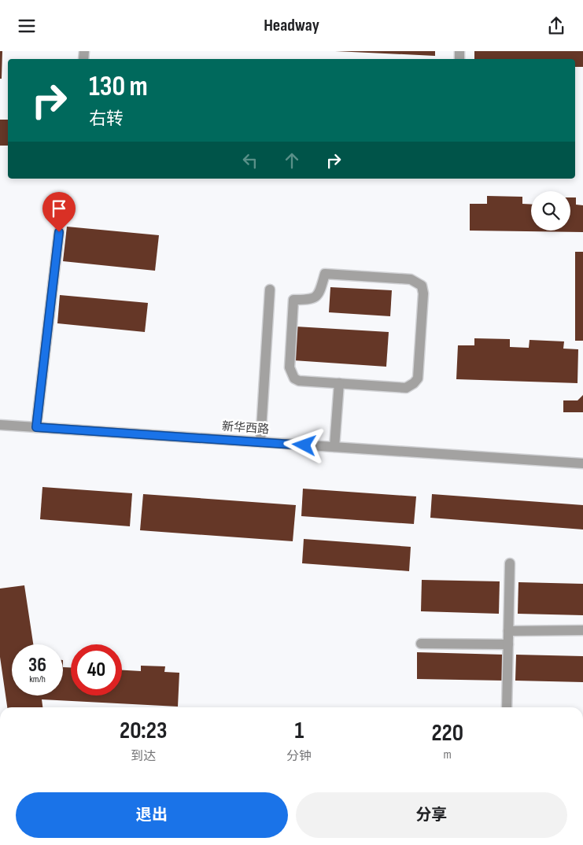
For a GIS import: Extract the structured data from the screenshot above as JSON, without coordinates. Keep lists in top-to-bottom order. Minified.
{"streets":{"street":["新华西路"]},"page":{"header":"Headway","turn":["130 m","右转"],"speed":"36 km/h","limit":"40","eta":["20:23","到达","1","分钟","220","m"],"buttons":["退出","分享"]}}
